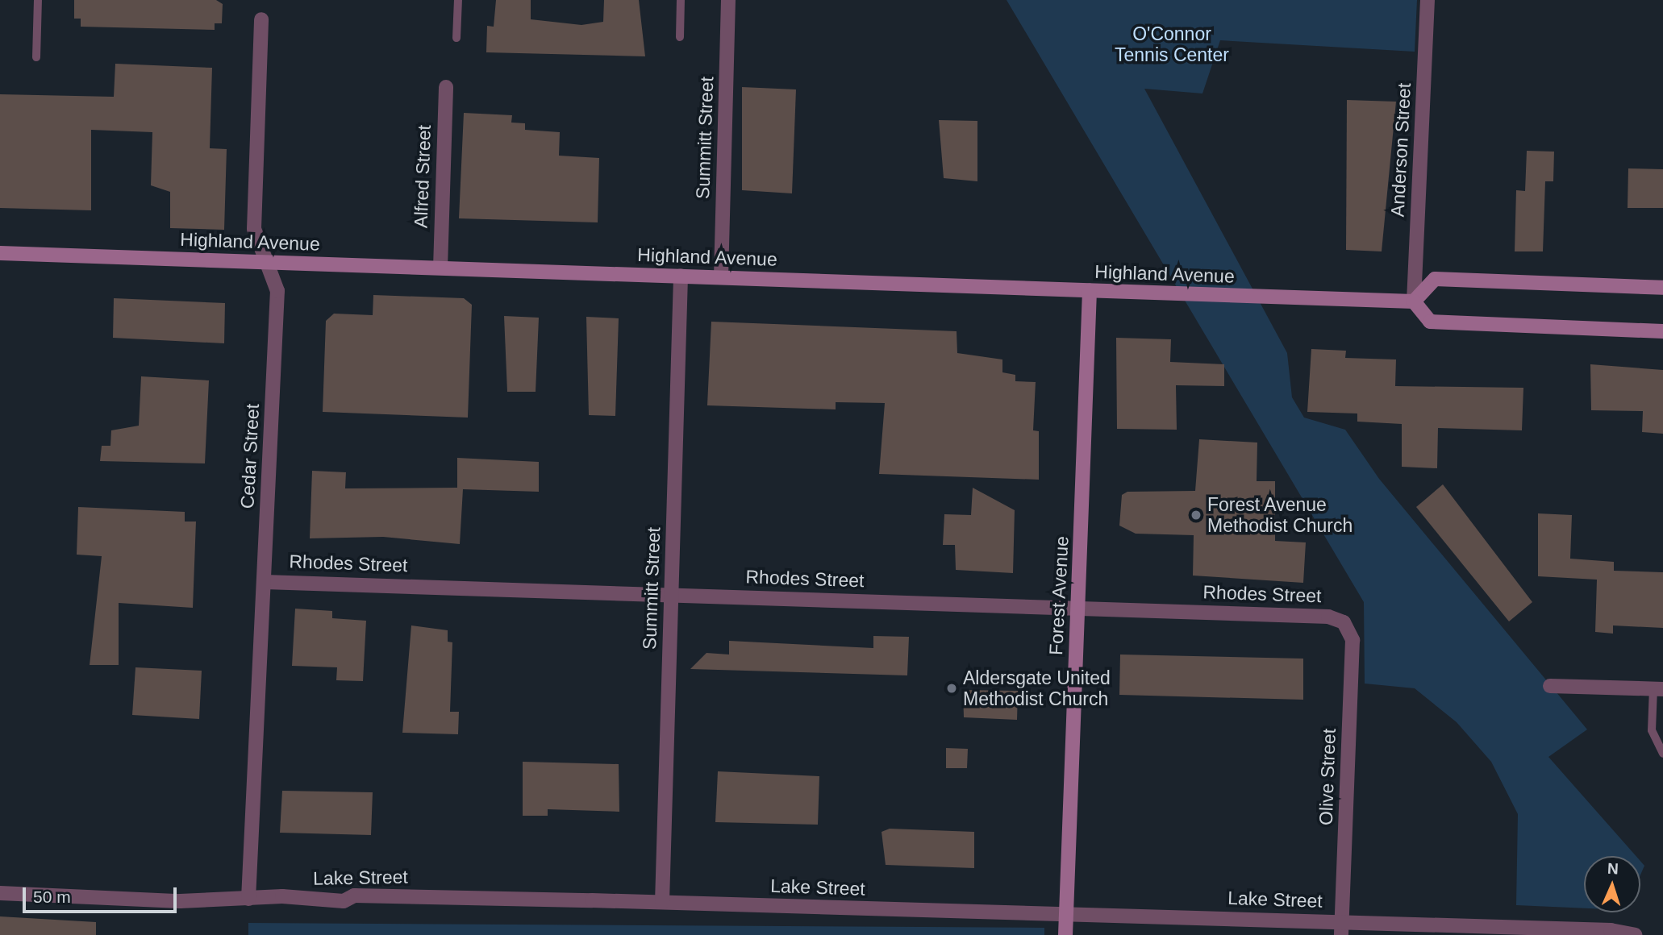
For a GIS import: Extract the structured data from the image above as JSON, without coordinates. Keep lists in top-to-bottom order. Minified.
{"streets":{"main road":["Highland Avenue","Forest Avenue"],"street":["Summitt Street","Anderson Street","Alfred Street","Cedar Street","Rhodes Street","Olive Street","Lake Street"]},"crossings":[["Summitt Street","Highland Avenue"],["Summitt Street","Rhodes Street"],["Summitt Street","Lake Street"],["Anderson Street","Highland Avenue"],["Alfred Street","Highland Avenue"],["Highland Avenue","Cedar Street"],["Highland Avenue","Forest Avenue"],["Cedar Street","Rhodes Street"],["Cedar Street","Lake Street"],["Rhodes Street","Forest Avenue"],["Rhodes Street","Olive Street"],["Forest Avenue","Lake Street"],["Olive Street","Lake Street"]],"parks":["O'Connor Tennis Center"],"places":["Forest Avenue Methodist Church","Aldersgate United Methodist Church"],"scale_bar":"50 m","north":"top"}
